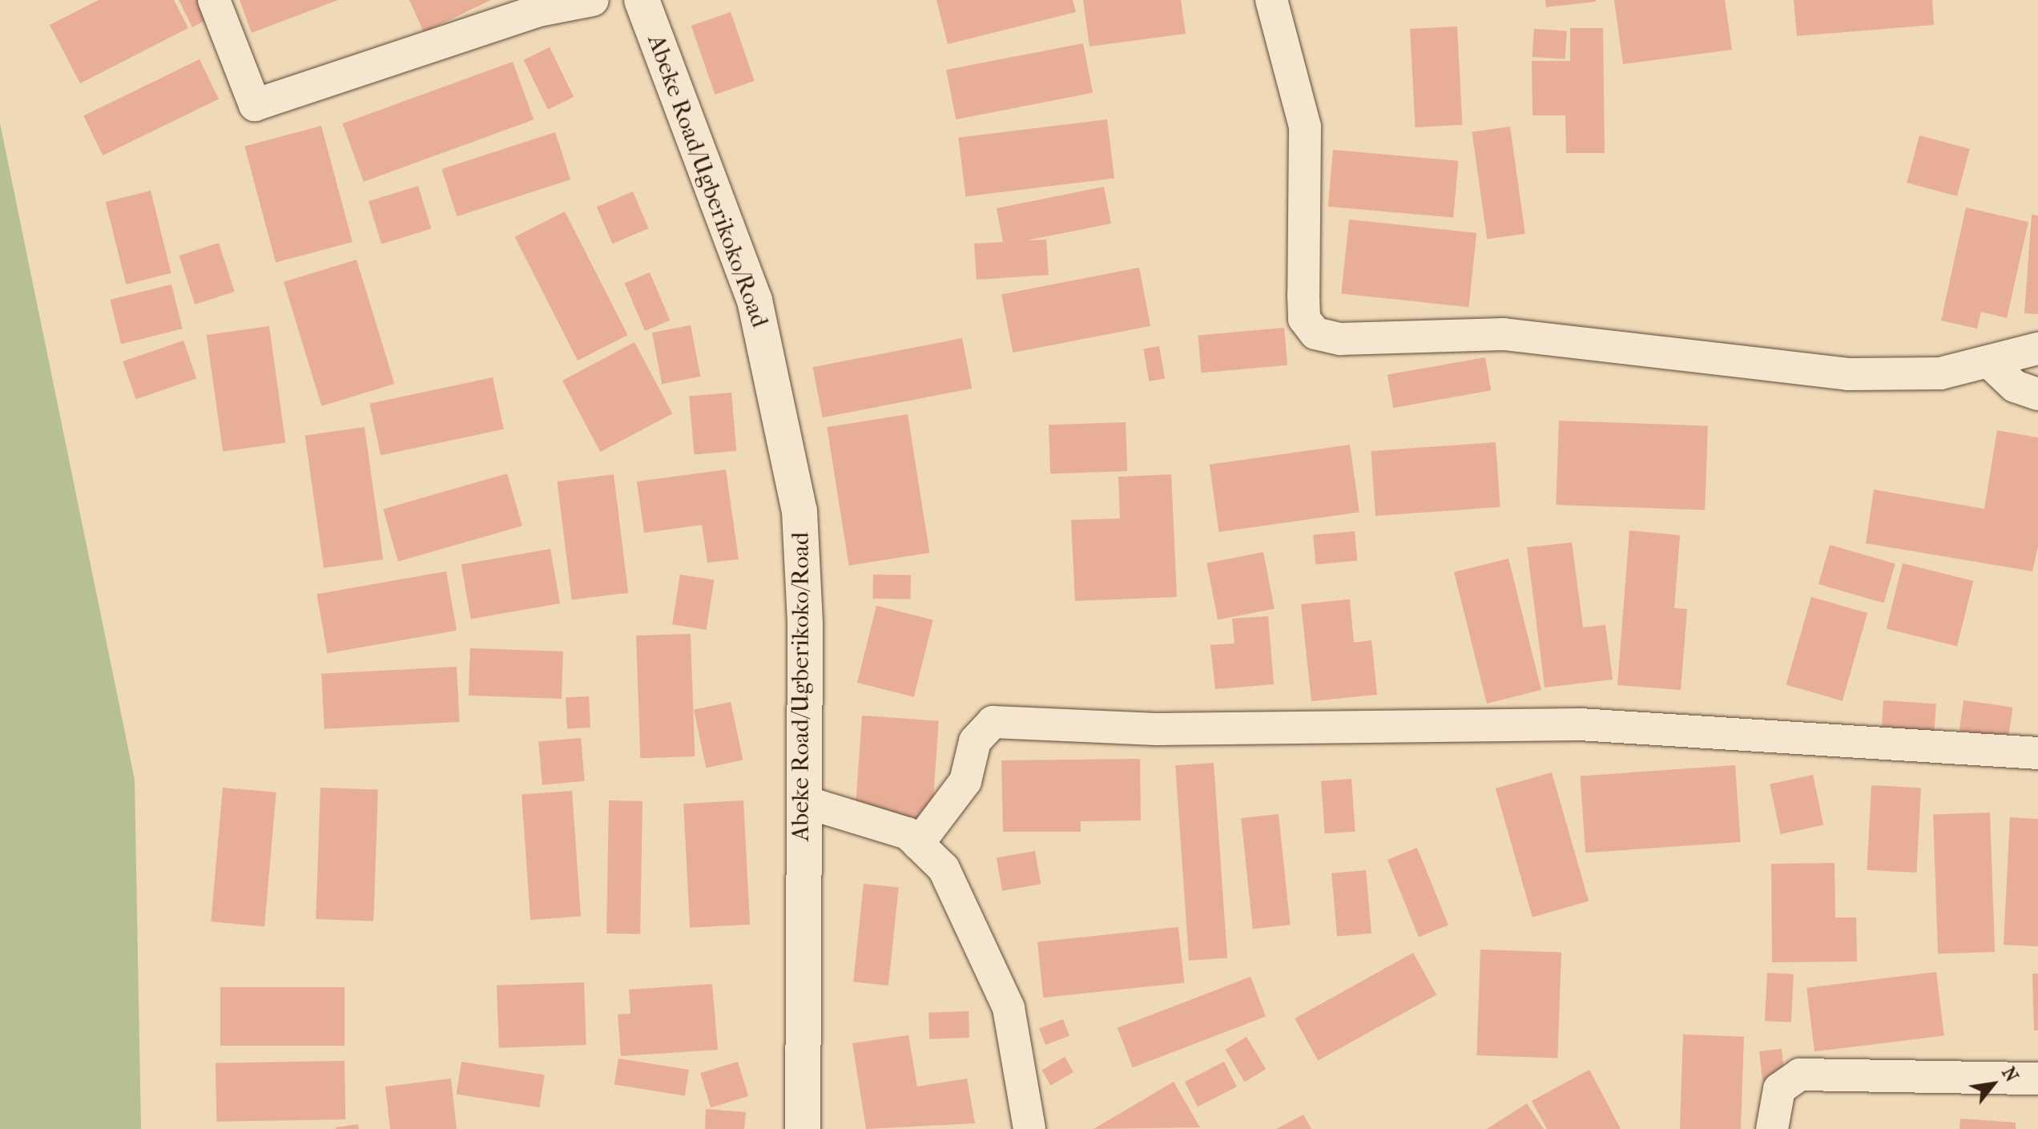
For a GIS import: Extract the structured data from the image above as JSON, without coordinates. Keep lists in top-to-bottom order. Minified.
{"streets":{"street":["Abeke Road/Ugberikoko/Road"]},"north":"top right"}
